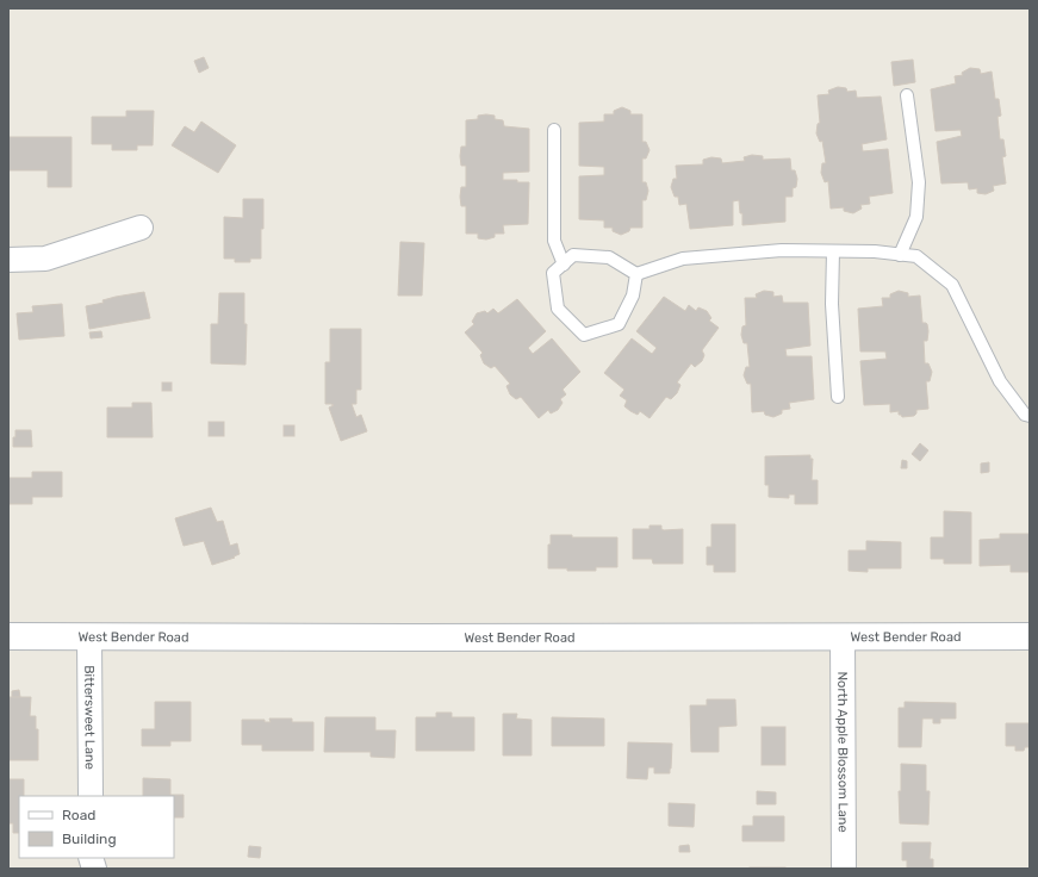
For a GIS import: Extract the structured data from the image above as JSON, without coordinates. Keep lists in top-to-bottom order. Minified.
{"streets":{"street":["West Bender Road","Bittersweet Lane","North Apple Blossom Lane"]},"crossings":[["West Bender Road","Bittersweet Lane"],["West Bender Road","North Apple Blossom Lane"]],"legend":["Road","Building"]}
